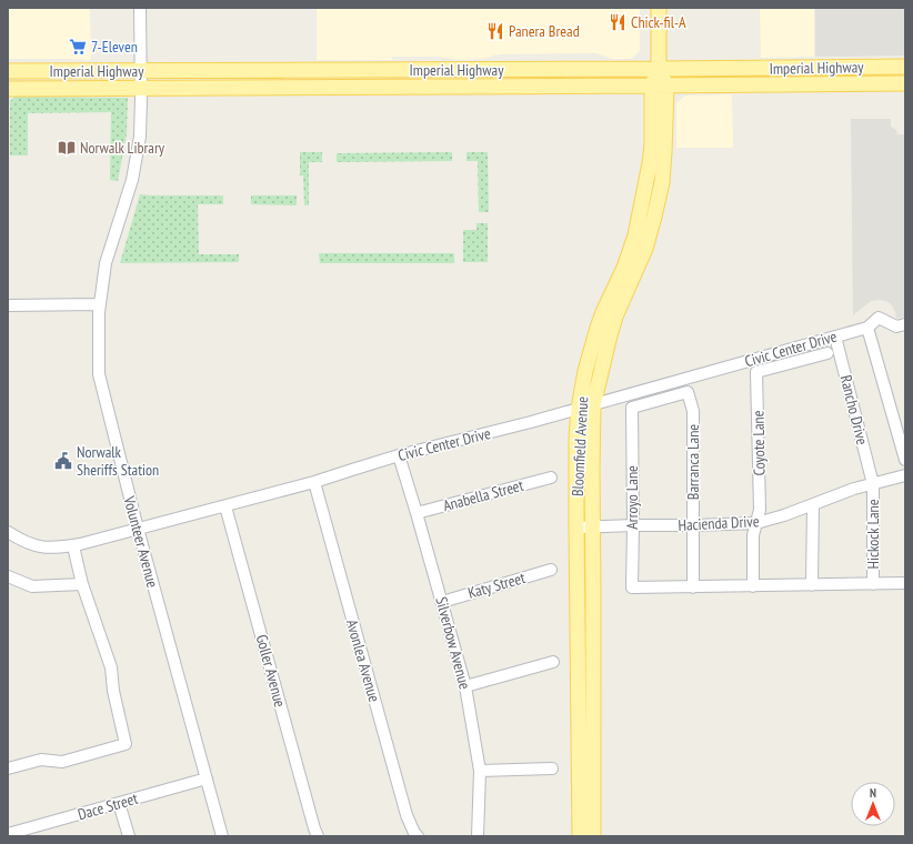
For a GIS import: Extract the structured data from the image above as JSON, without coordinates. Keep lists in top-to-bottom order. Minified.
{"streets":{"main road":["Imperial Highway","Bloomfield Avenue"],"street":["Civic Center Drive","Rancho Drive","Coyote Lane","Barranca Lane","Anabella Street","Arroyo Lane","Hacienda Drive","Hickock Lane","Volunteer Avenue","Katy Street","Silverbow Avenue","Avonlea Avenue","Goller Avenue","Dace Street"]},"crossings":[["Imperial Highway","Bloomfield Avenue"],["Imperial Highway","Volunteer Avenue"],["Civic Center Drive","Rancho Drive"],["Civic Center Drive","Bloomfield Avenue"],["Civic Center Drive","Volunteer Avenue"],["Civic Center Drive","Silverbow Avenue"],["Civic Center Drive","Avonlea Avenue"],["Civic Center Drive","Goller Avenue"],["Rancho Drive","Hacienda Drive"],["Rancho Drive","Hickock Lane"],["Coyote Lane","Hacienda Drive"],["Bloomfield Avenue","Hacienda Drive"],["Barranca Lane","Arroyo Lane"],["Barranca Lane","Hacienda Drive"],["Anabella Street","Silverbow Avenue"],["Arroyo Lane","Hacienda Drive"],["Hacienda Drive","Hickock Lane"],["Volunteer Avenue","Dace Street"],["Katy Street","Silverbow Avenue"]],"places":{"restaurant":["Chick-fil-A","Panera Bread"],"supermarket":["7-Eleven"],"library":["Norwalk Library"],"public building":["Norwalk Sheriffs Station"]},"north":"top"}
